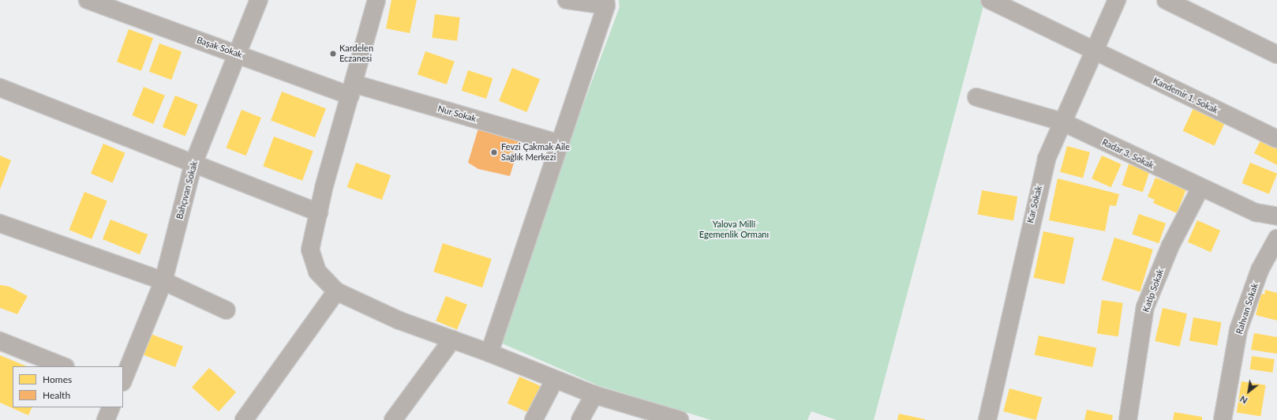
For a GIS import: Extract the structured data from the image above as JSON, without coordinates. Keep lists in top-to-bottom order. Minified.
{"streets":{"street":["Başak Sokak","Kandemir 1. Sokak","Nur Sokak","Radar 3. Sokak","Bahçıvan Sokak","Kar Sokak","Katip Sokak","Rahvan Sokak"]},"crossings":[["Başak Sokak","Nur Sokak"],["Başak Sokak","Bahçıvan Sokak"],["Kandemir 1. Sokak","Kar Sokak"],["Radar 3. Sokak","Kar Sokak"],["Radar 3. Sokak","Katip Sokak"]],"parks":["Yalova Millî Egemenlik Ormanı"],"places":["Kardelen Eczanesi","Fevzi Çakmak Aile Sağlık Merkezi"],"legend":["Homes","Health"],"north":"bottom left"}
